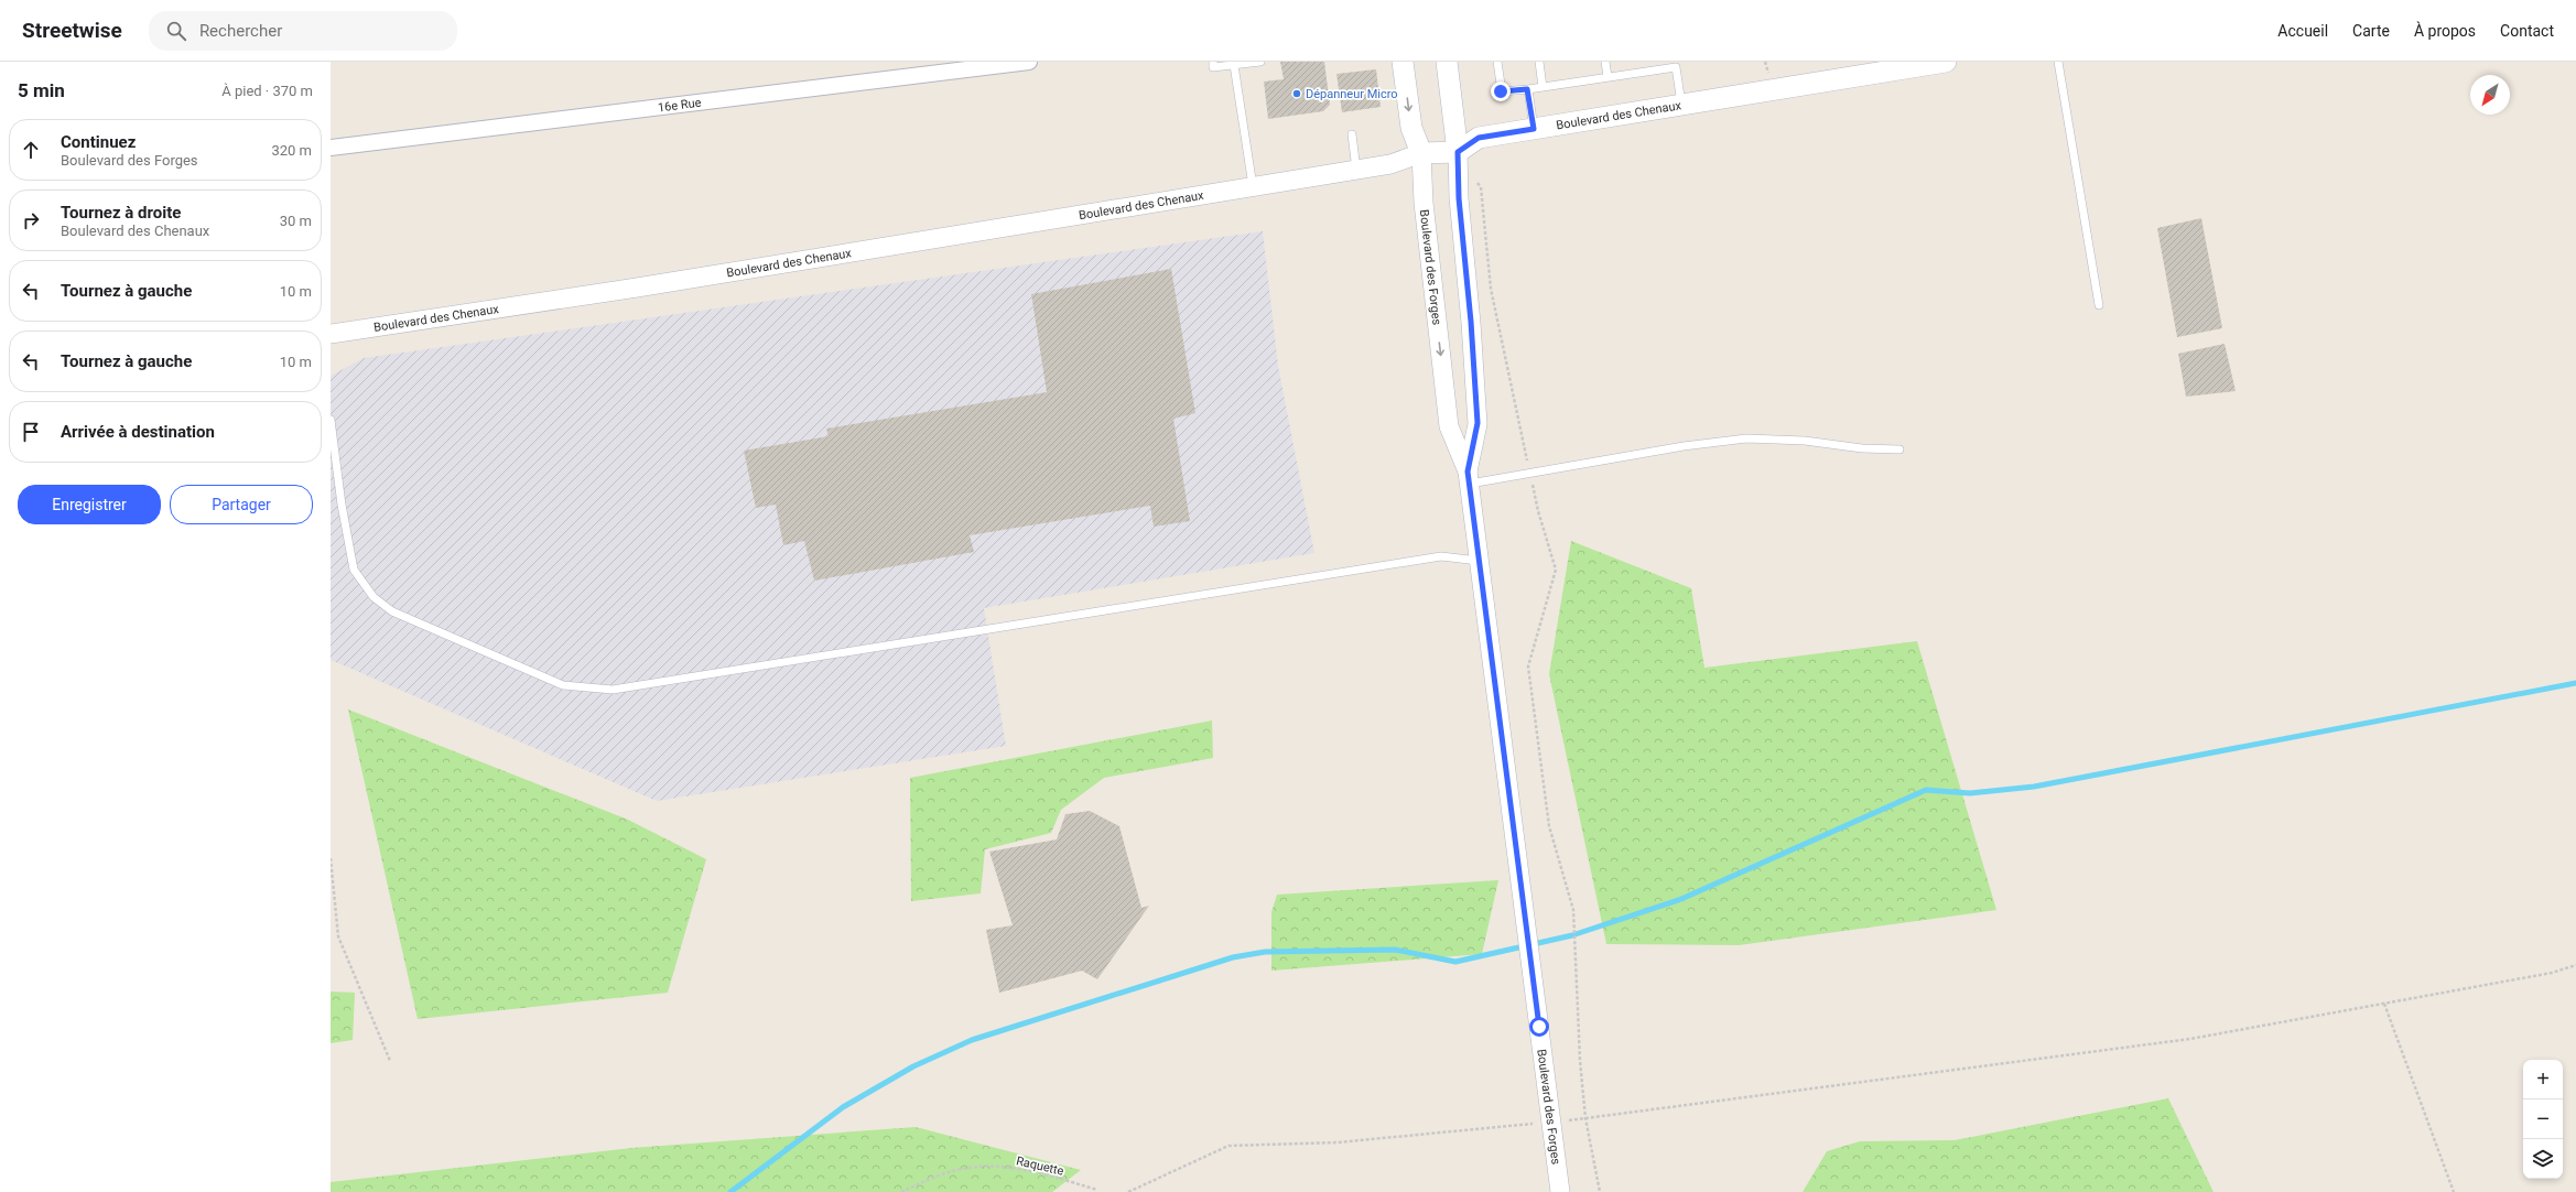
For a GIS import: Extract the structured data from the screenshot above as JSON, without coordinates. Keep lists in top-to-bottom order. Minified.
{"streets":{"main road":["Boulevard des Chenaux","Boulevard des Forges"],"street":["16e Rue"],"path":["Raquette"]},"crossings":[["Boulevard des Chenaux","Boulevard des Forges"]],"places":["Dépanneur Micro"],"north":"bottom left","page":{"header":"Streetwise","search":"Rechercher","nav":["Accueil","Carte","À propos","Contact"],"heading":["5 min","À pied · 370 m"],"list":[["Continuez","Boulevard des Forges","320 m"],["Tournez à droite","Boulevard des Chenaux","30 m"],["Tournez à gauche","10 m"],["Tournez à gauche","10 m"],"Arrivée à destination"],"buttons":["Enregistrer","Partager"],"map_buttons":["+","−"]}}
